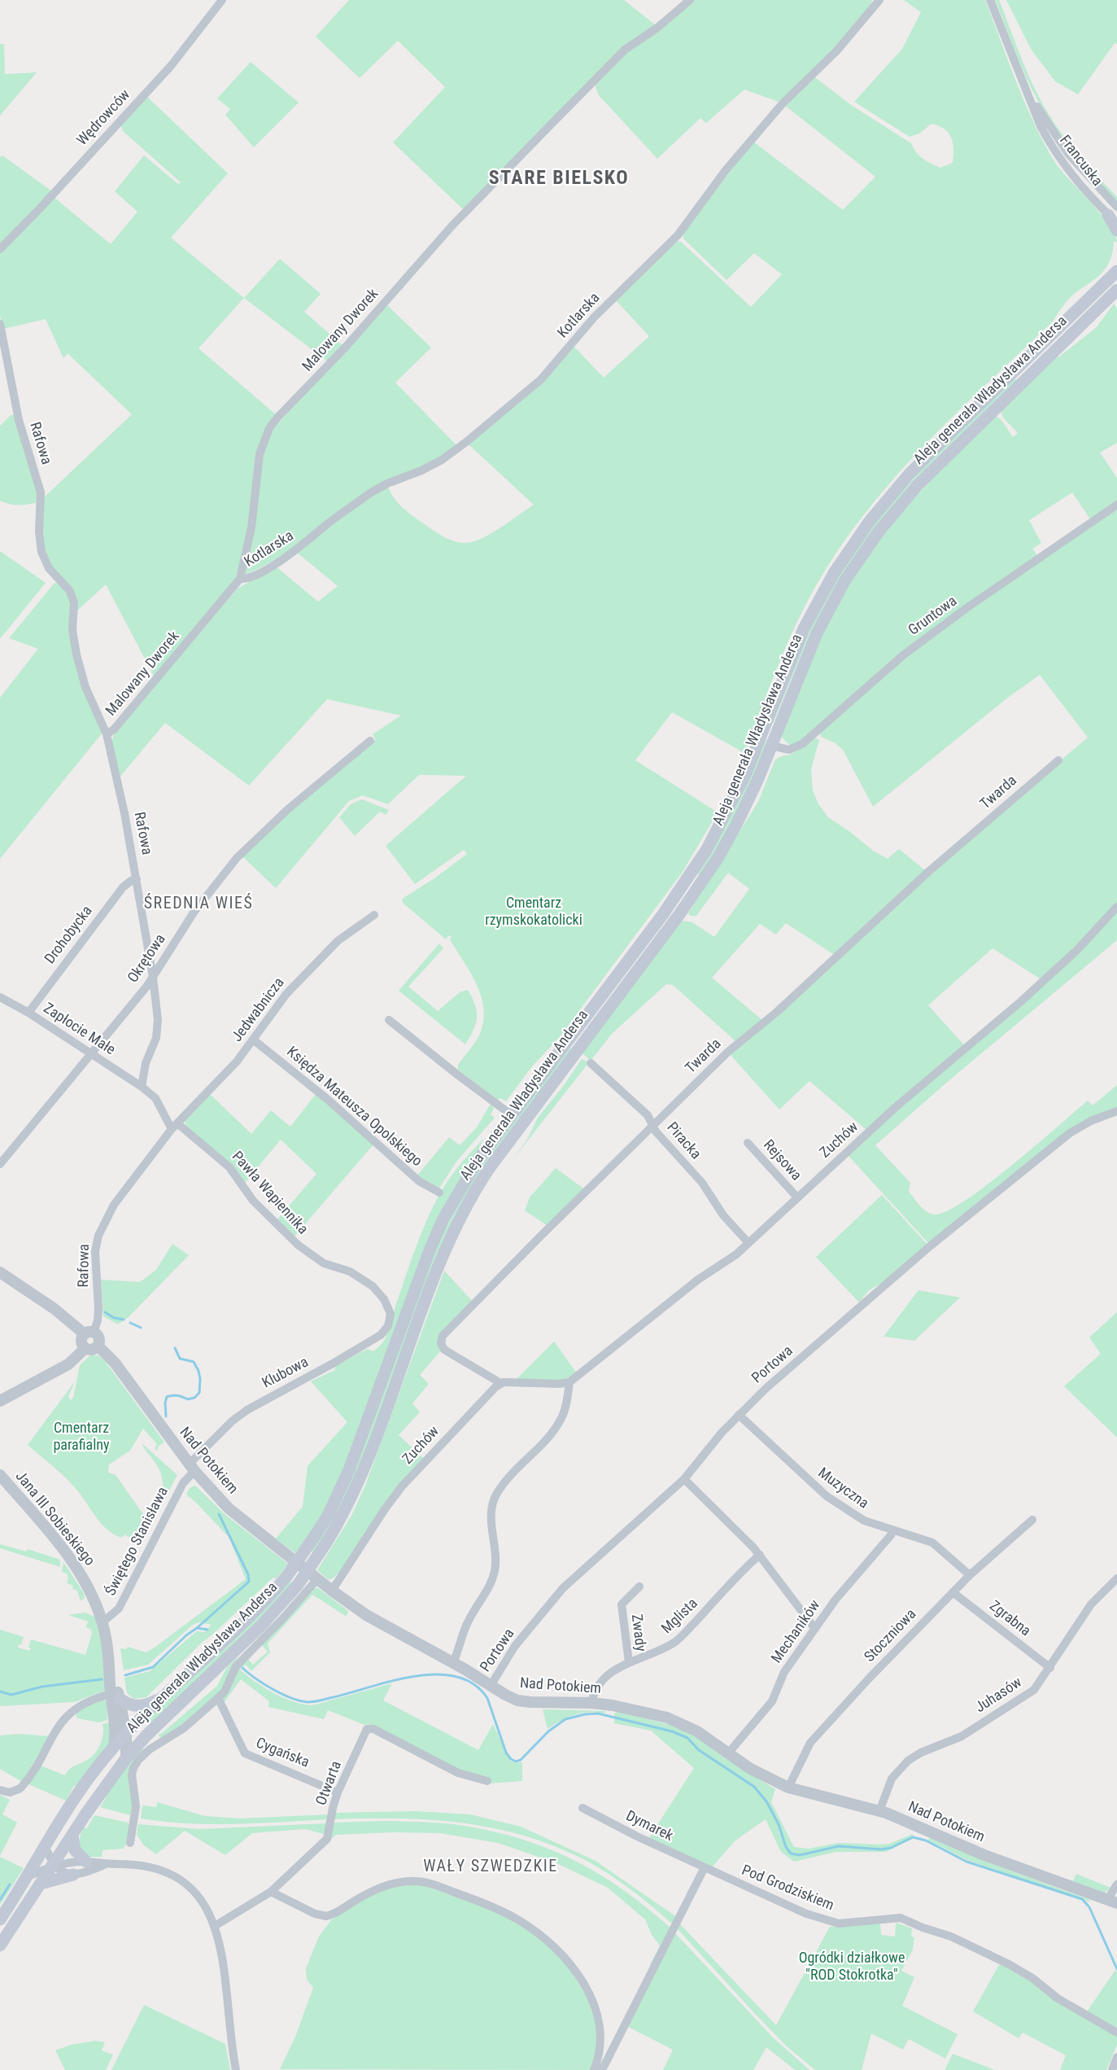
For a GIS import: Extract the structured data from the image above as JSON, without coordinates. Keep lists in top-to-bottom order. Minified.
{"streets":{"main road":["Aleja generała Władysława Andersa"],"street":["Wędrowców","Francuska","Kotlarska","Malowany Dworek","Rafowa","Gruntowa","Twarda","Drohobycka","Okrętowa","Jedwabnicza","Zapłocie Małe","Księdza Mateusza Opolskiego","Zuchów","Piracka","Rejsowa","Pawła Wapiennika","Portowa","Klubowa","Nad Potokiem","Muzyczna","Jana III Sobieskiego","Świętego Stanisława","Mglista","Zgrabna","Mechaników","Zwady","Stoczniowa","Juhasów","Cygańska","Otwarta","Dymarek","Pod Grodziskiem"]},"crossings":[["Kotlarska","Malowany Dworek"],["Malowany Dworek","Rafowa"],["Aleja generała Władysława Andersa","Gruntowa"],["Aleja generała Władysława Andersa","Jana III Sobieskiego"],["Rafowa","Drohobycka"],["Rafowa","Okrętowa"],["Rafowa","Jedwabnicza"],["Rafowa","Zapłocie Małe"],["Rafowa","Pawła Wapiennika"],["Rafowa","Nad Potokiem"],["Twarda","Zuchów"],["Twarda","Piracka"],["Drohobycka","Zapłocie Małe"],["Okrętowa","Zapłocie Małe"],["Jedwabnicza","Księdza Mateusza Opolskiego"],["Jedwabnicza","Pawła Wapiennika"],["Zuchów","Piracka"],["Zuchów","Rejsowa"],["Zuchów","Nad Potokiem"],["Pawła Wapiennika","Klubowa"],["Portowa","Nad Potokiem"],["Portowa","Muzyczna"],["Klubowa","Nad Potokiem"],["Klubowa","Świętego Stanisława"],["Nad Potokiem","Świętego Stanisława"],["Nad Potokiem","Mglista"],["Nad Potokiem","Mechaników"],["Nad Potokiem","Stoczniowa"],["Nad Potokiem","Juhasów"],["Muzyczna","Mechaników"],["Muzyczna","Stoczniowa"],["Jana III Sobieskiego","Świętego Stanisława"],["Mglista","Zwady"],["Zgrabna","Stoczniowa"],["Zgrabna","Juhasów"],["Cygańska","Otwarta"],["Dymarek","Pod Grodziskiem"]],"districts":["STARE BIELSKO","ŚREDNIA WIEŚ","WAŁY SZWEDZKIE"],"parks":["Cmentarz rzymskokatolicki","Cmentarz parafialny","Ogródki działkowe \"ROD Stokrotka\""]}
